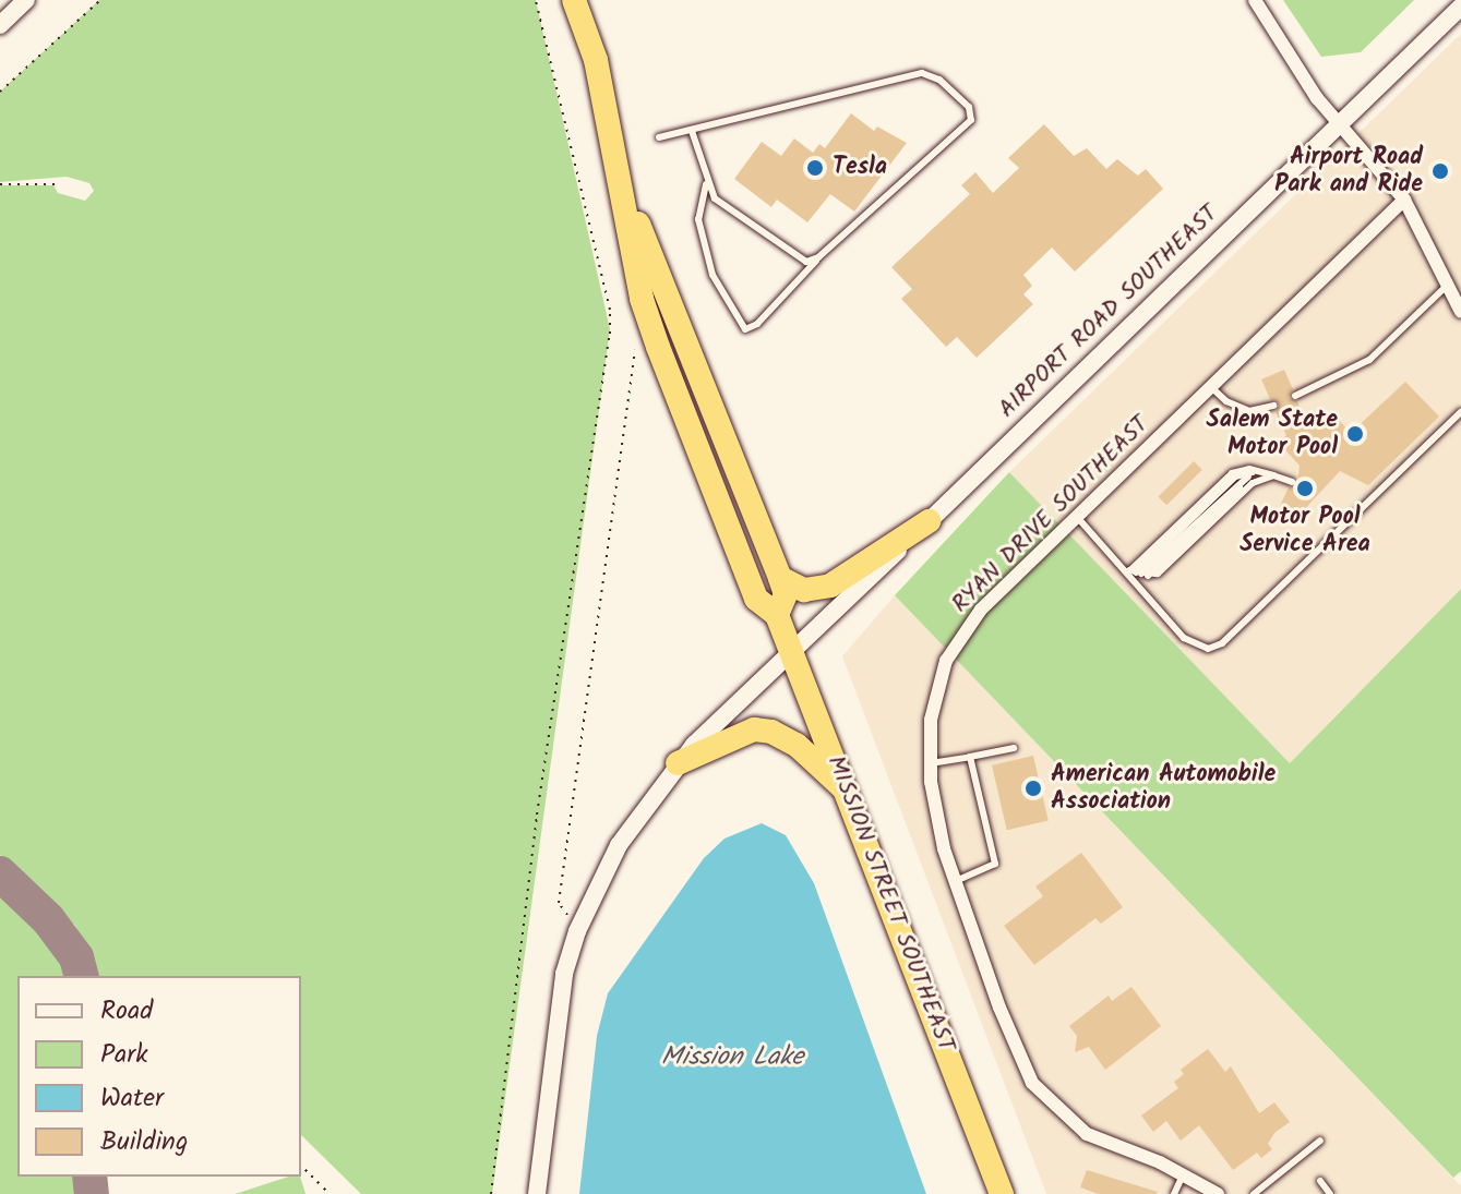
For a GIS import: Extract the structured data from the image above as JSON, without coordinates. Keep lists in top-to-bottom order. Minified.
{"streets":{"highway":["MISSION STREET SOUTHEAST"],"main road":["AIRPORT ROAD SOUTHEAST"],"street":["RYAN DRIVE SOUTHEAST"]},"crossings":[["AIRPORT ROAD SOUTHEAST","MISSION STREET SOUTHEAST"]],"water":["Mission Lake"],"places":["Tesla","Airport Road Park and Ride","Salem State Motor Pool","Motor Pool Service Area","American Automobile Association"],"legend":["Road","Park","Water","Building"]}
